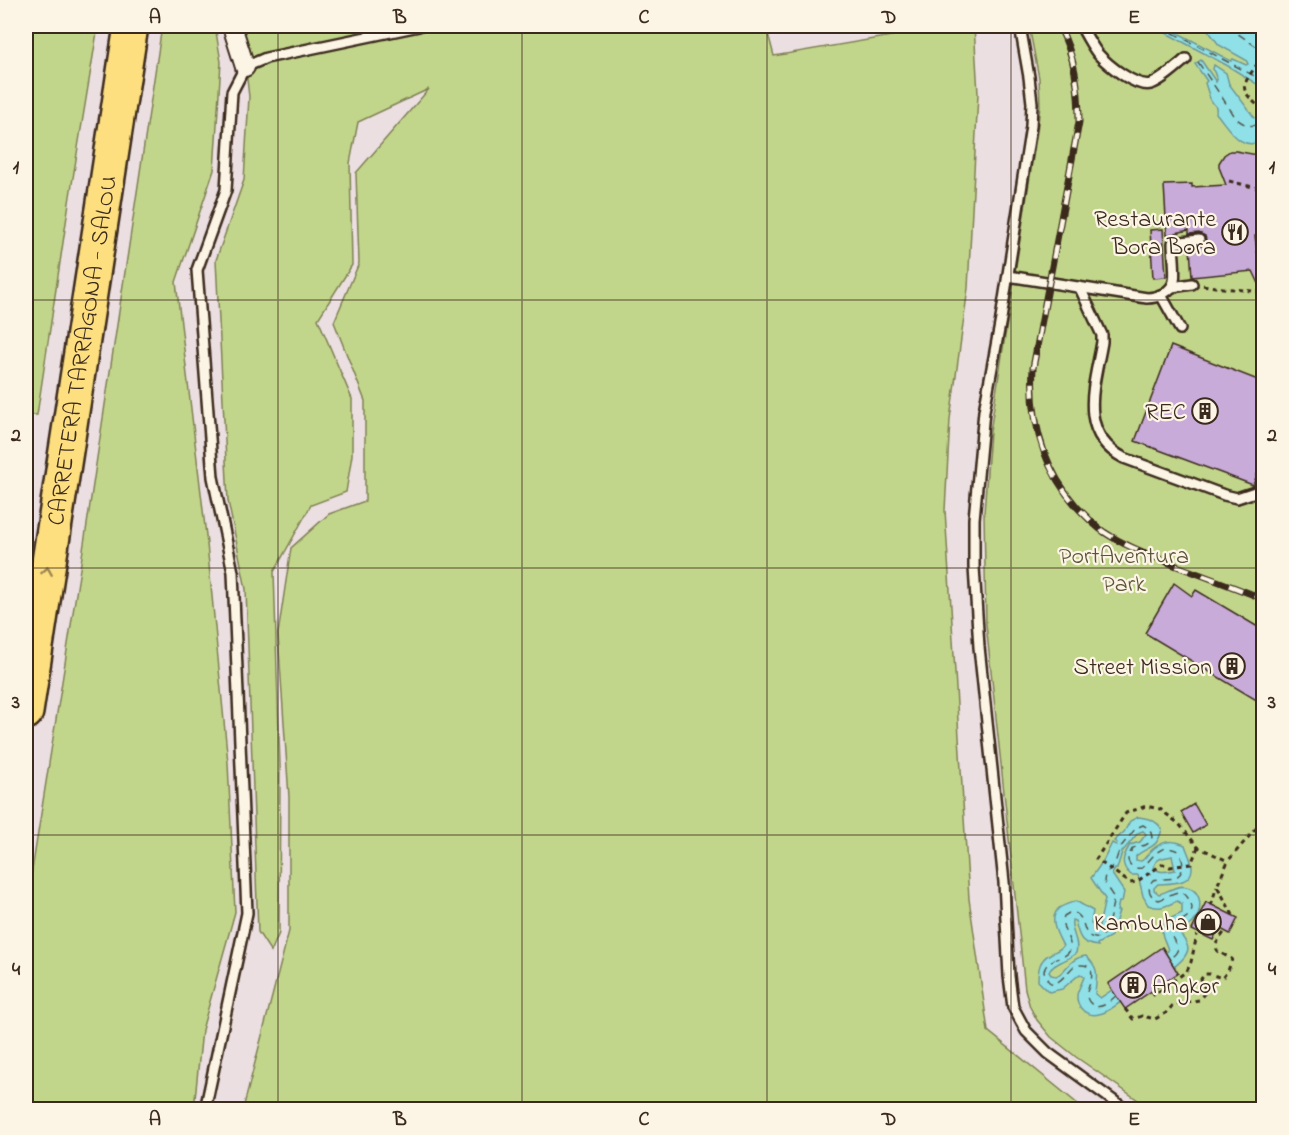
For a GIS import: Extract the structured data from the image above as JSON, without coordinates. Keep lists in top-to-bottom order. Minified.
{"streets":{"highway":["CARRETERA TARRAGONA - SALOU"]},"parks":["PortAventura Park"],"places":{"restaurant":["Restaurante Bora Bora"],"building":["REC","Street Mission","Angkor"],"shop":["Kambuha"]},"grid":{"columns":["A","B","C","D","E"],"rows":["1","2","3","4"]}}
